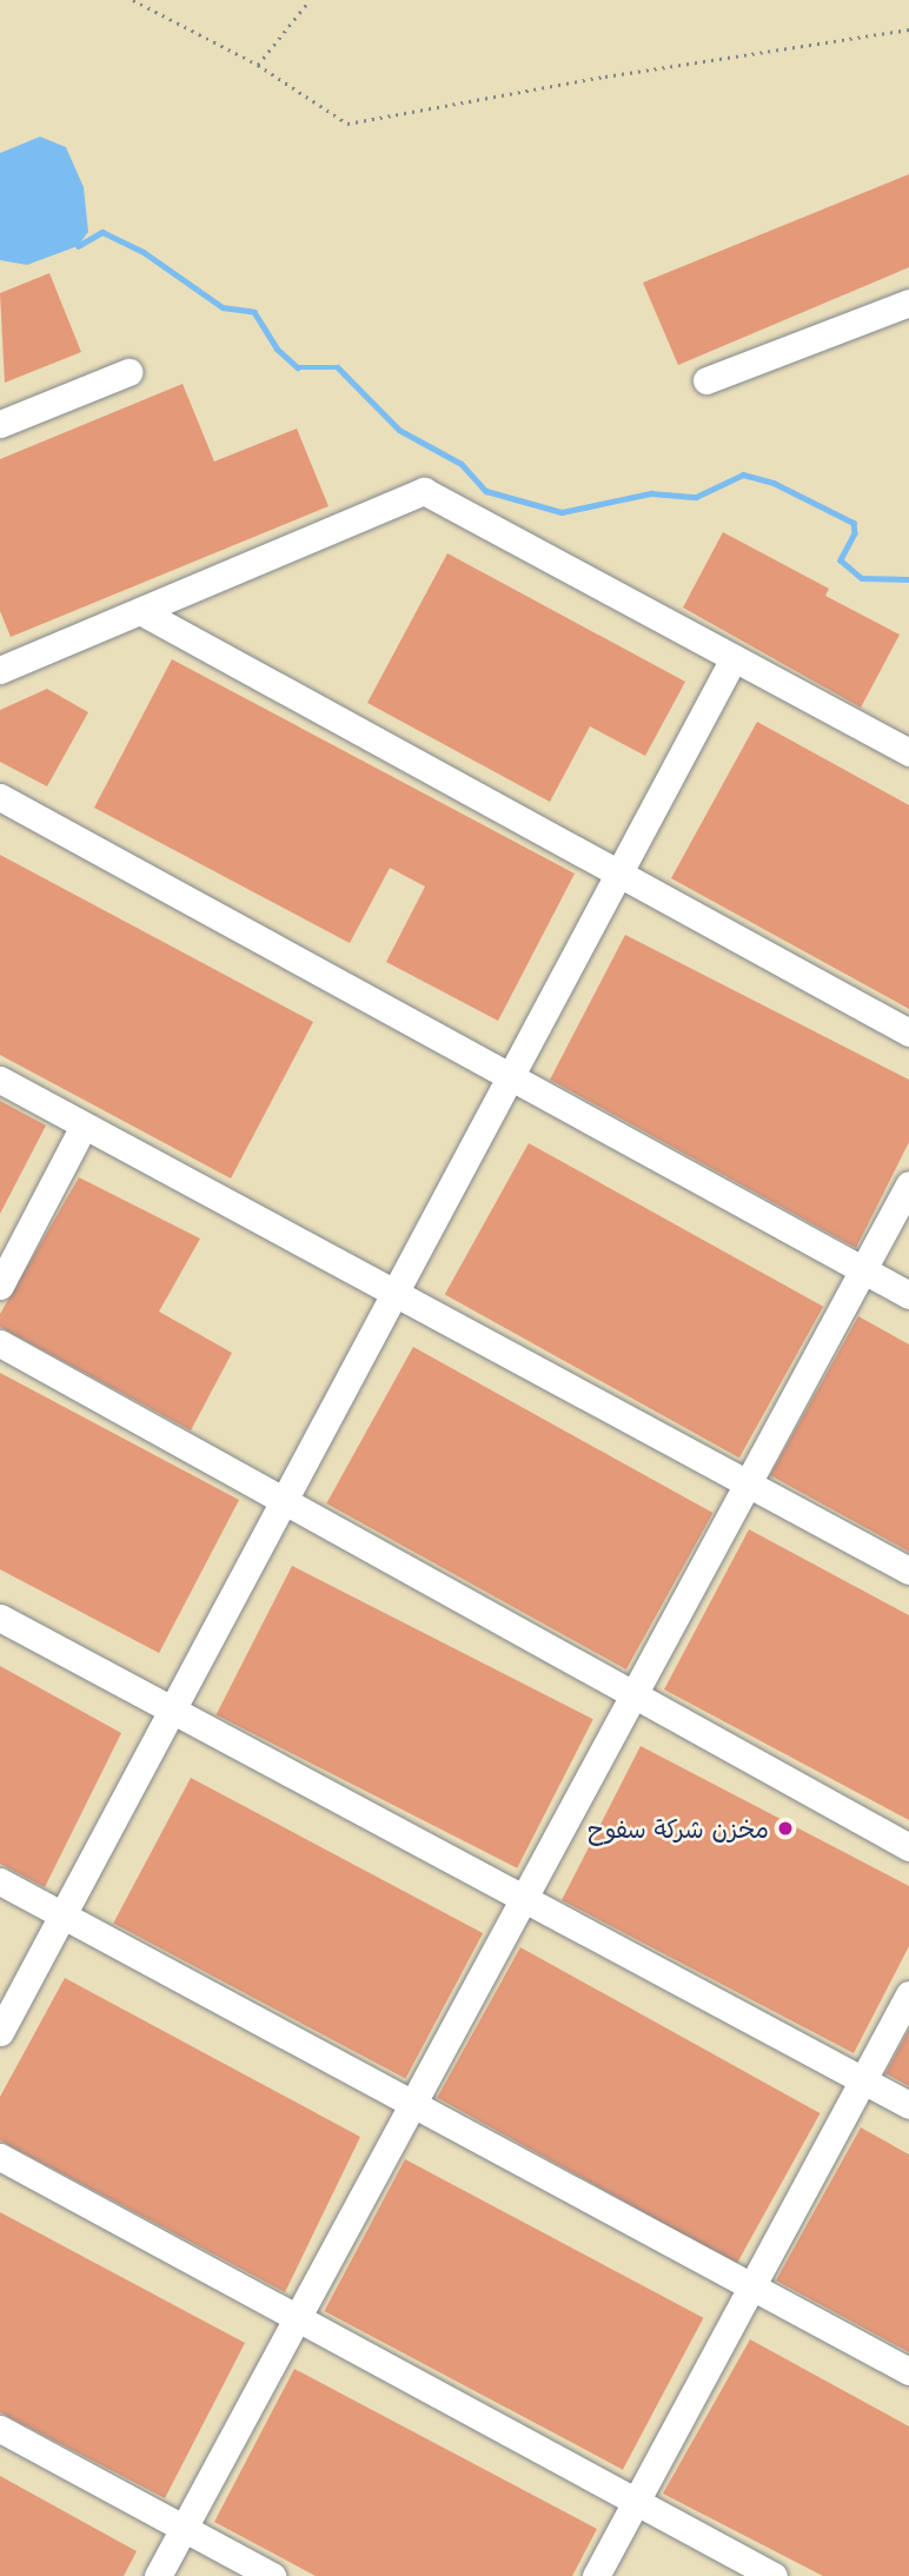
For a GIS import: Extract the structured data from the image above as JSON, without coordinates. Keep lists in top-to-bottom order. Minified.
{"places":["مخزن شركة سفوح"]}
